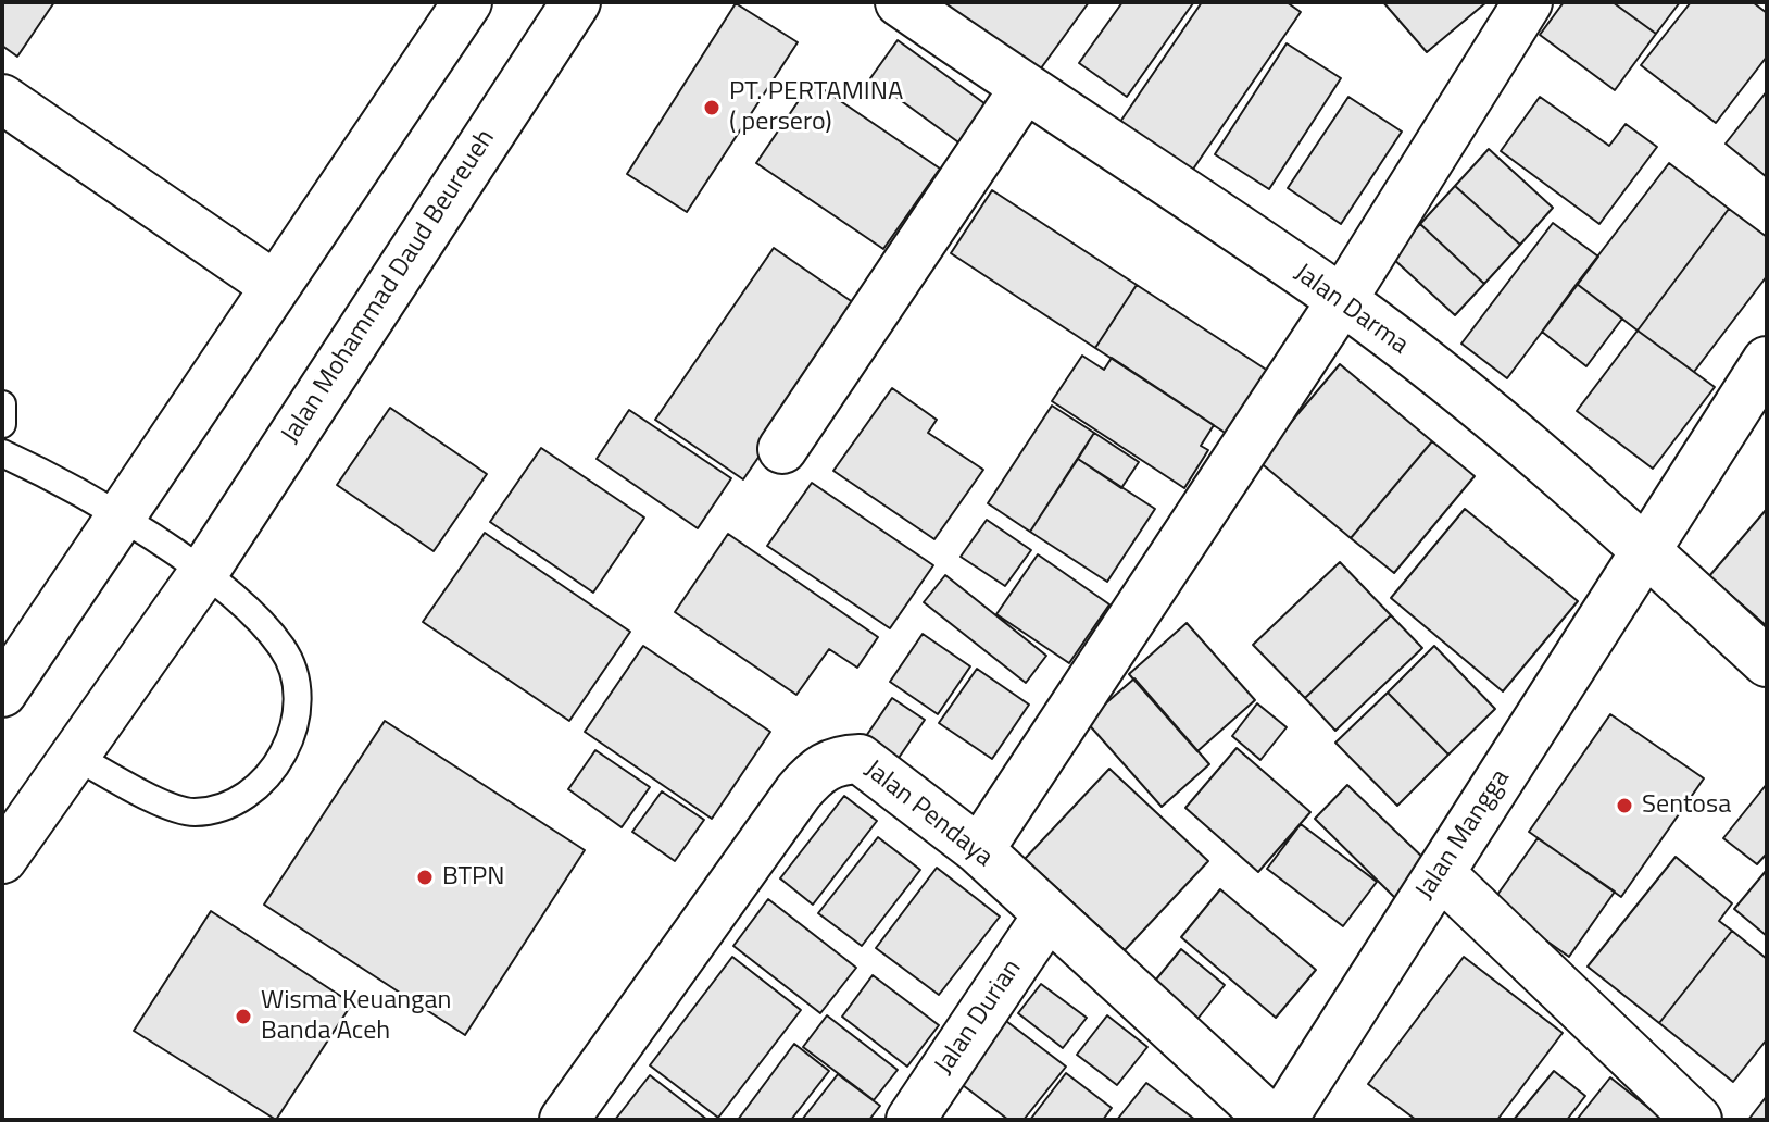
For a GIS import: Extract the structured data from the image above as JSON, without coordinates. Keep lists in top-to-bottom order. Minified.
{"streets":{"main road":["Jalan Mohammad Daud Beureueh","Jalan Darma","Jalan Pendaya","Jalan Mangga","Jalan Durian"]},"crossings":[["Jalan Darma","Jalan Mangga"],["Jalan Pendaya","Jalan Durian"]],"places":["PT. PERTAMINA ( persero)","Sentosa","BTPN","Wisma Keuangan Banda Aceh"]}
